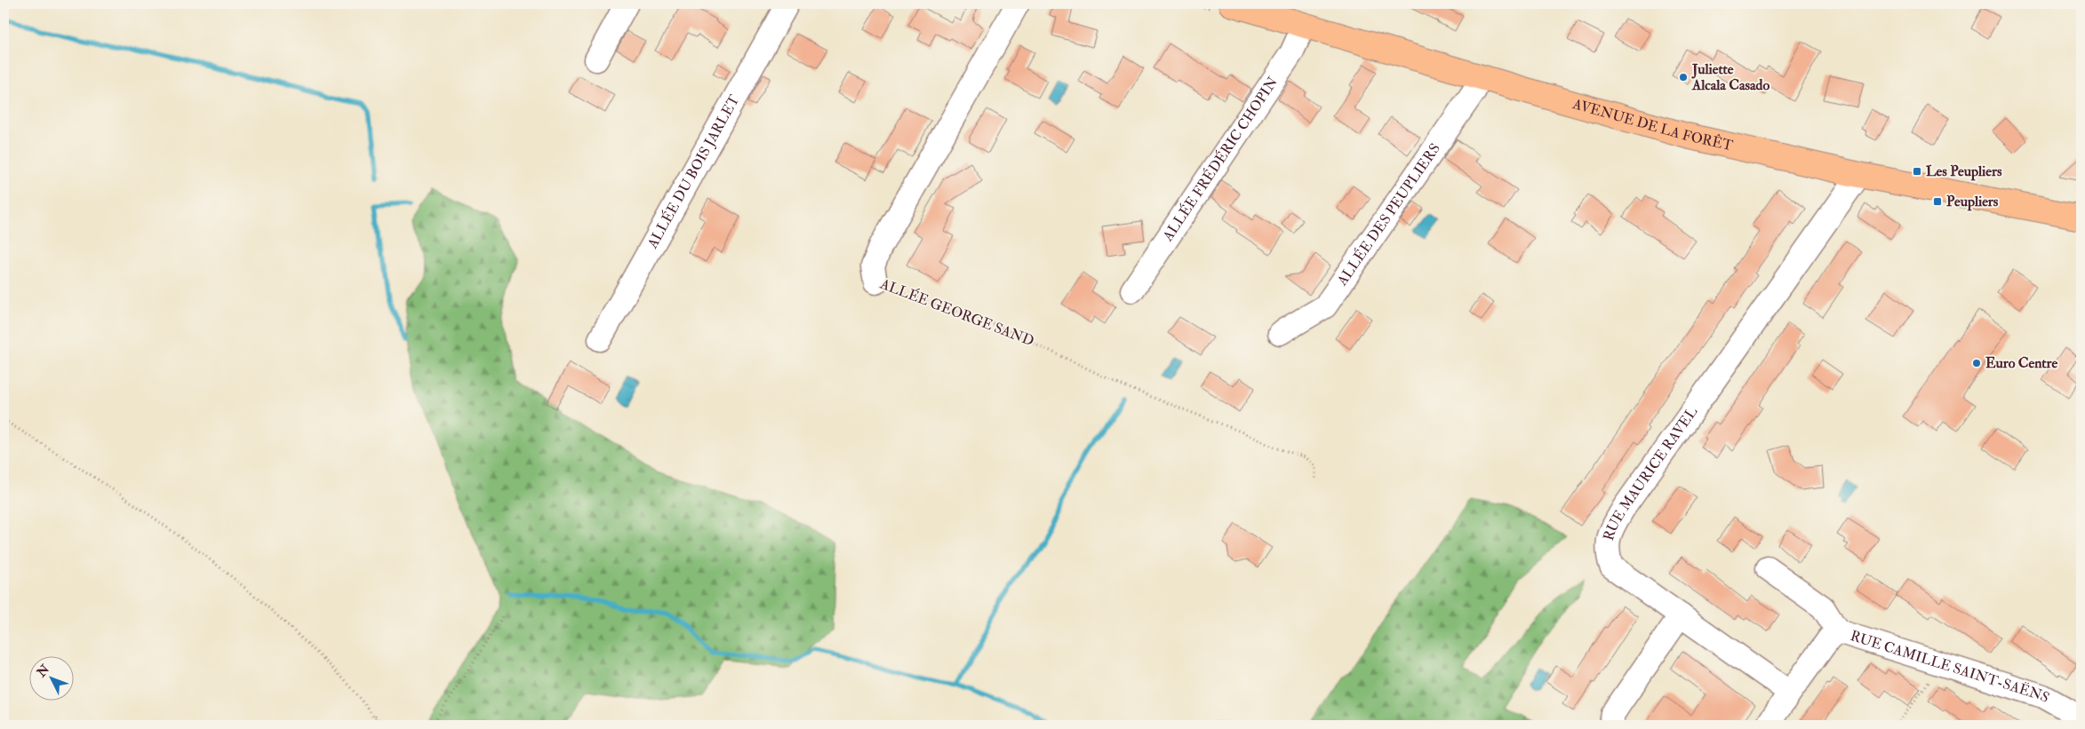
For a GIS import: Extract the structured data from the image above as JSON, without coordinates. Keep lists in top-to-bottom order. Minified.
{"streets":{"main road":["AVENUE DE LA FORÊT"],"street":["ALLÉE FRÉDÉRIC CHOPIN","ALLÉE DU BOIS JARLET","ALLÉE DES PEUPLIERS","ALLÉE GEORGE SAND","RUE MAURICE RAVEL","RUE CAMILLE SAINT-SAËNS"]},"crossings":[["AVENUE DE LA FORÊT","ALLÉE FRÉDÉRIC CHOPIN"],["AVENUE DE LA FORÊT","ALLÉE DES PEUPLIERS"],["AVENUE DE LA FORÊT","RUE MAURICE RAVEL"],["RUE MAURICE RAVEL","RUE CAMILLE SAINT-SAËNS"]],"places":{"other":["Juliette Alcala Casado","Euro Centre"],"transit":["Les Peupliers","Peupliers"]},"north":"top left"}
